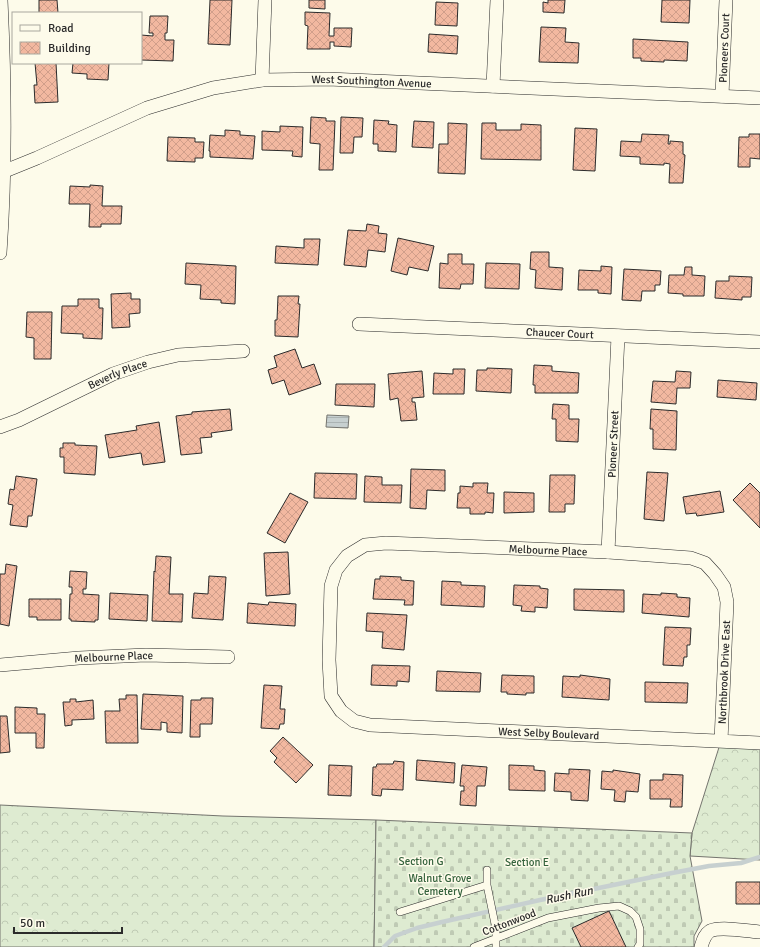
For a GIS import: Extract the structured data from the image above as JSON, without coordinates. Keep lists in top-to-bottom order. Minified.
{"streets":{"street":["Pioneers Court","West Southington Avenue","Chaucer Court","Beverly Place","Pioneer Street","Melbourne Place","Northbrook Drive East","West Selby Boulevard"],"lane":["Cottonwood"]},"crossings":[["Pioneers Court","West Southington Avenue"],["Chaucer Court","Pioneer Street"],["Pioneer Street","Melbourne Place"],["Melbourne Place","Northbrook Drive East"],["Melbourne Place","West Selby Boulevard"],["Northbrook Drive East","West Selby Boulevard"]],"water":["Rush Run"],"parks":["Section G","Section E","Walnut Grove Cemetery"],"legend":["Road","Building"],"scale_bar":"50 m"}
